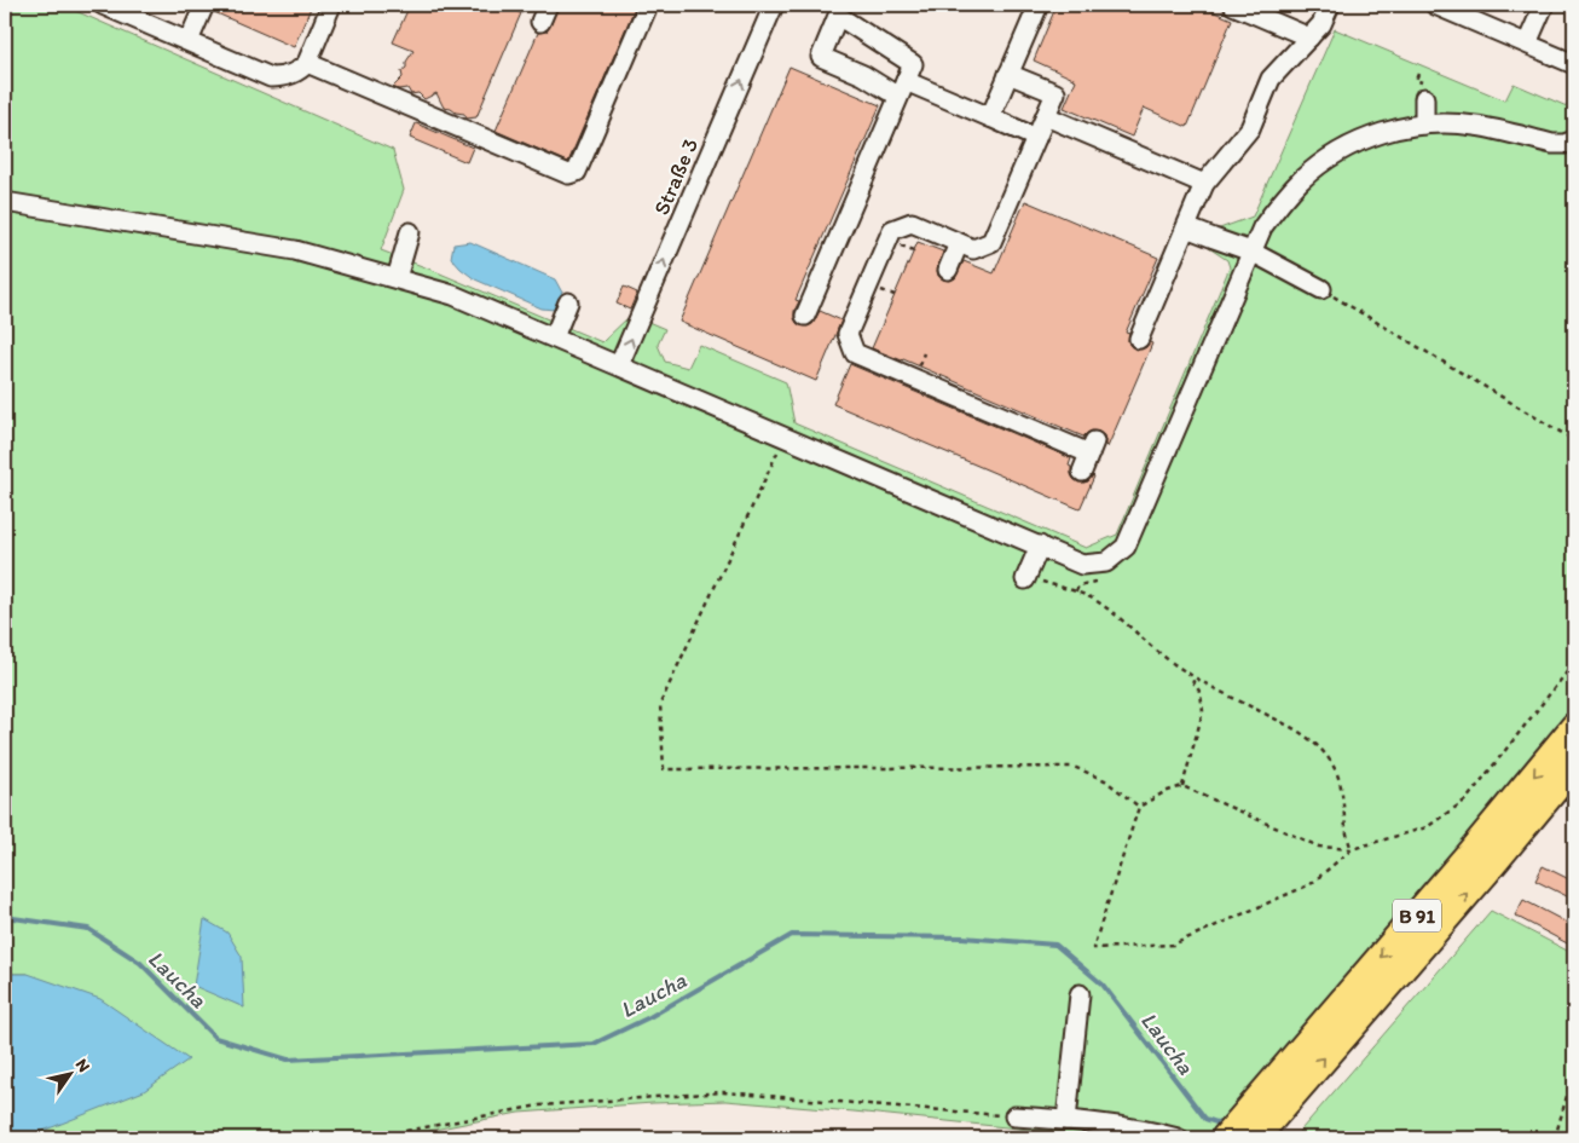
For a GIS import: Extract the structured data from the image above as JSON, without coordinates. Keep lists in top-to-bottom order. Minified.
{"streets":{"highway":["B 91"],"street":["Straße 3"]},"water":["Laucha"],"north":"top right"}
